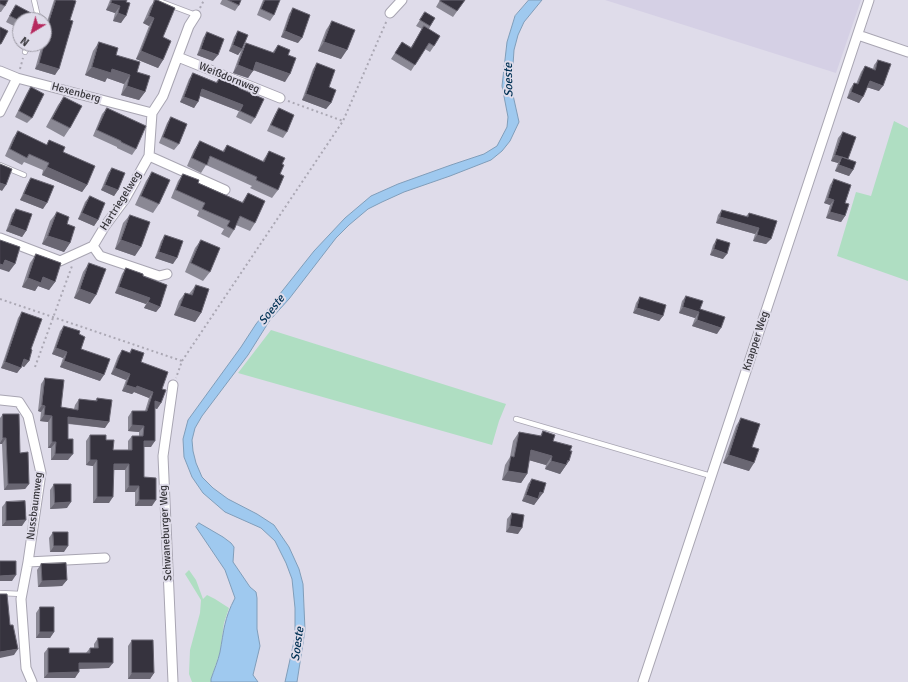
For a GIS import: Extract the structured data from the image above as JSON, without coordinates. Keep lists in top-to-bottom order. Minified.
{"streets":{"street":["Weißdornweg","Hexenberg","Hartriegelweg","Knapper Weg","Nussbaumweg","Schwaneburger Weg"]},"crossings":[["Hexenberg","Hartriegelweg"]],"water":["Soeste"],"north":"bottom left"}
